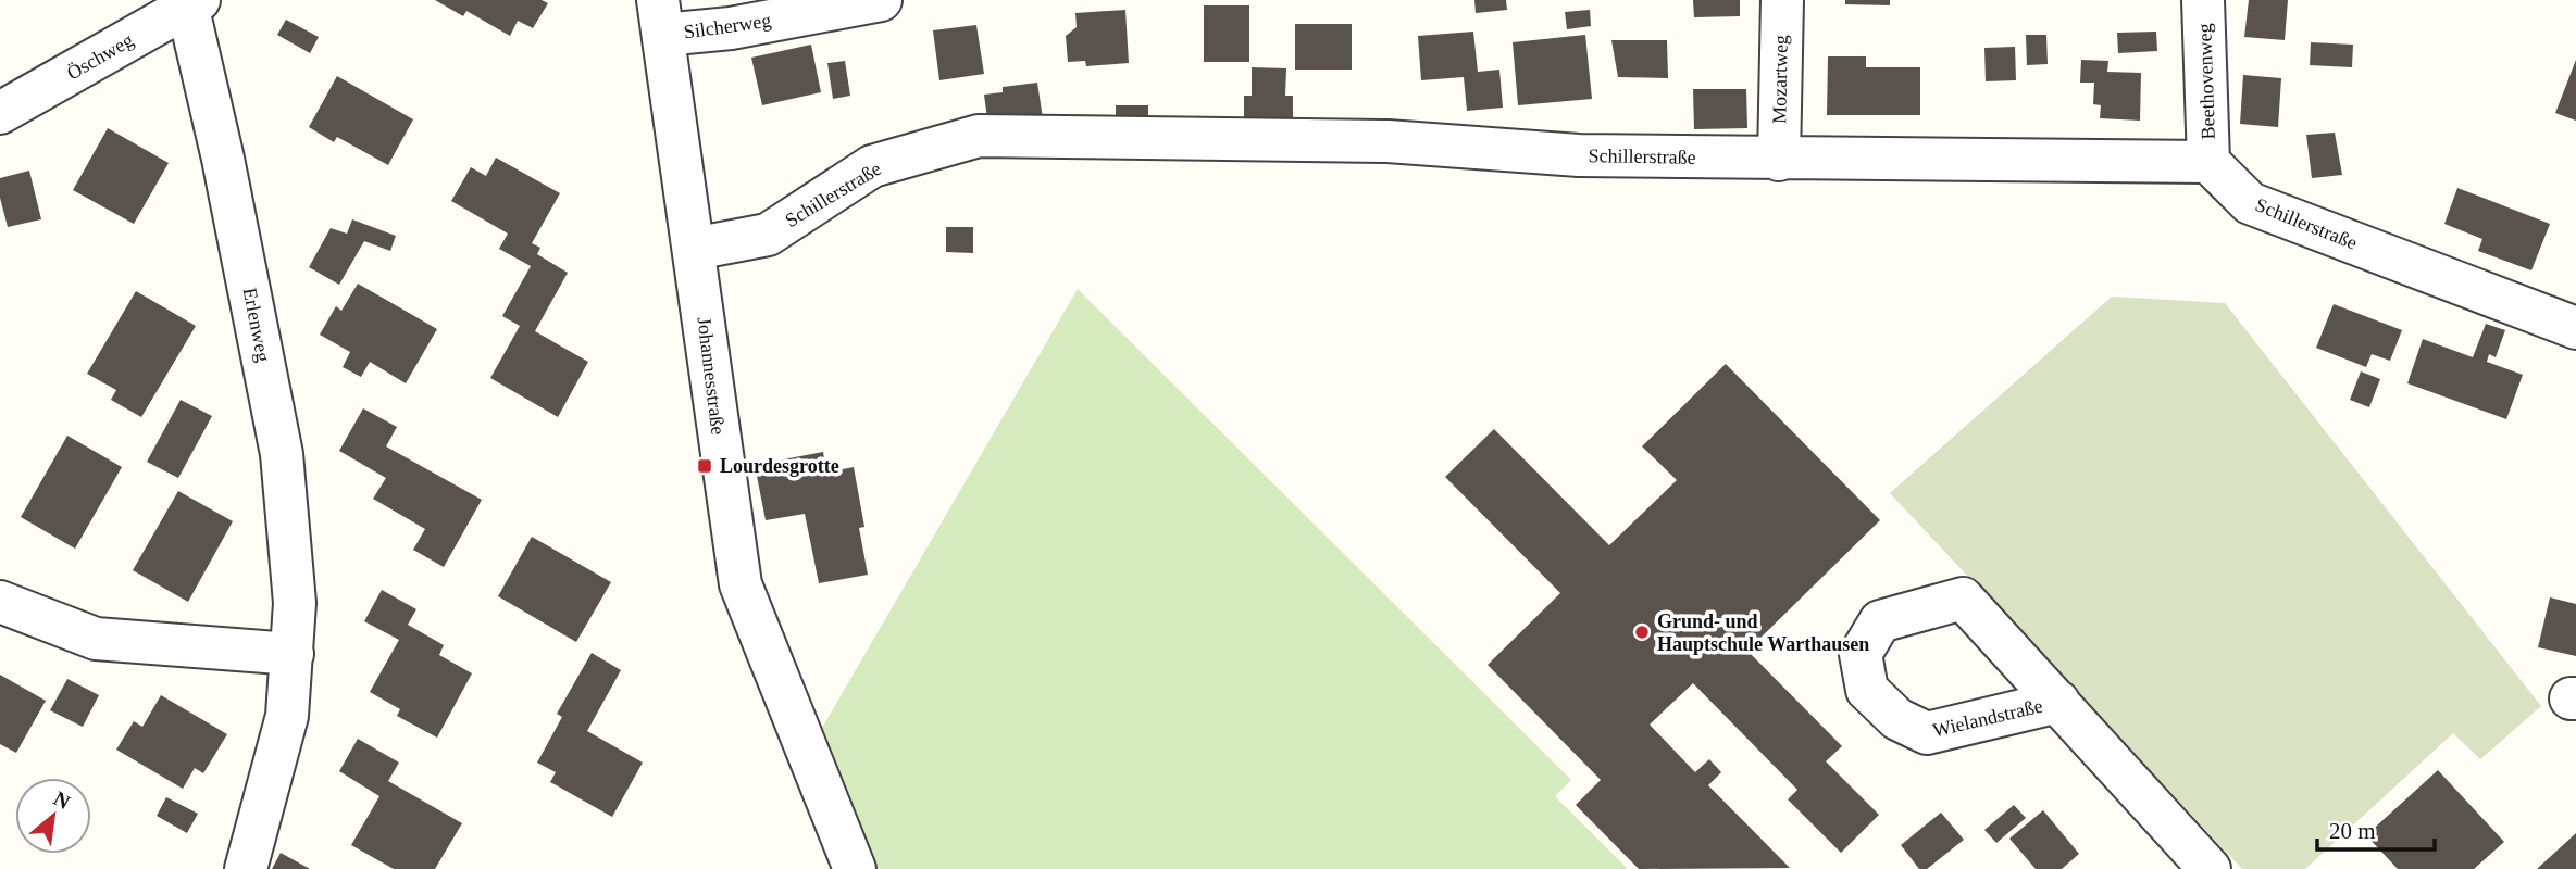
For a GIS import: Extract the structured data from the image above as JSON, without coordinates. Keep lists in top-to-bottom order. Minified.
{"streets":{"street":["Silcherweg","Öschweg","Mozartweg","Beethovenweg","Schillerstraße","Erlenweg","Johannesstraße","Wielandstraße"]},"crossings":[["Silcherweg","Johannesstraße"],["Öschweg","Erlenweg"],["Mozartweg","Schillerstraße"],["Beethovenweg","Schillerstraße"],["Schillerstraße","Johannesstraße"]],"places":{"transit":["Lourdesgrotte"],"other":["Grund- und Hauptschule Warthausen"]},"scale_bar":"20 m","north":"top right"}
